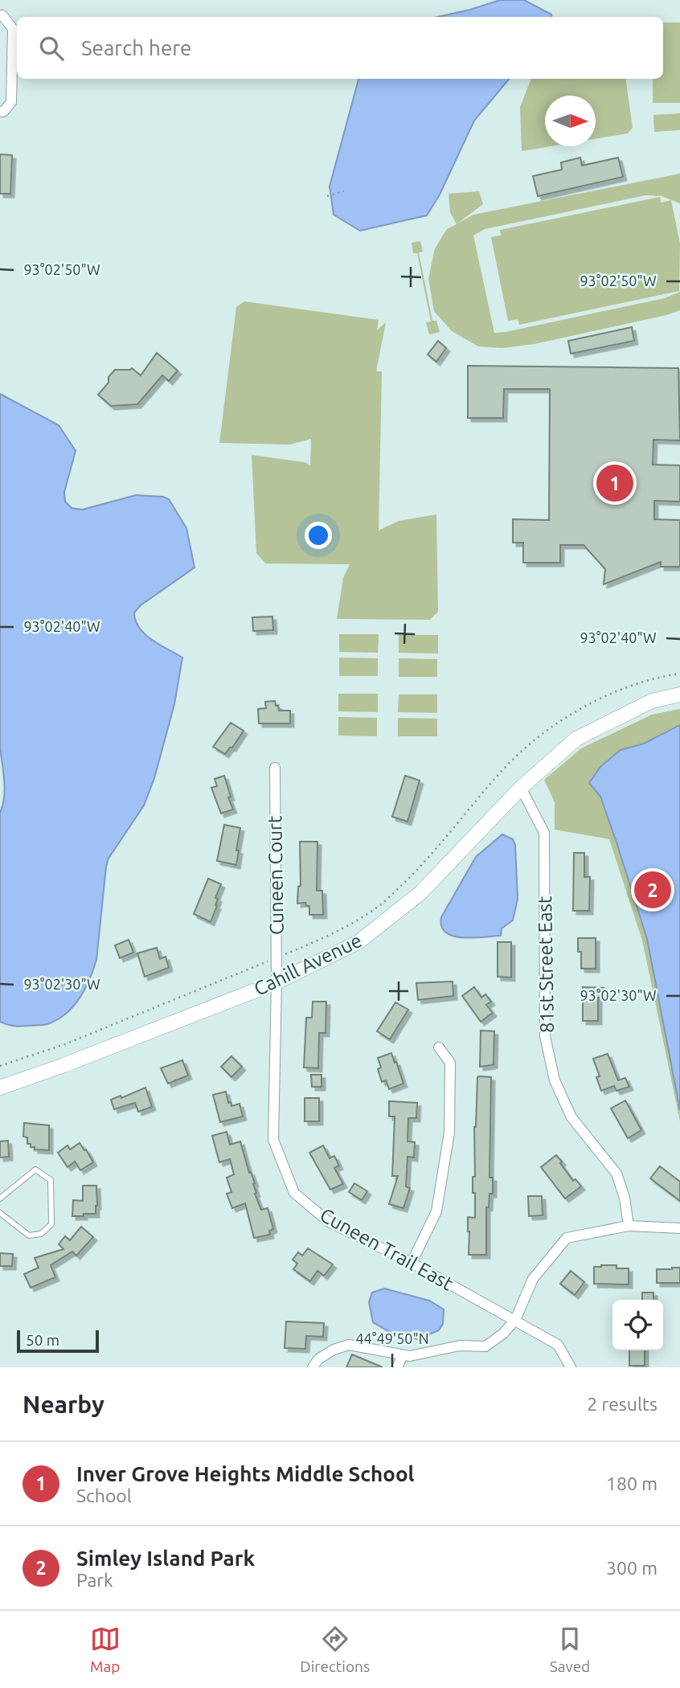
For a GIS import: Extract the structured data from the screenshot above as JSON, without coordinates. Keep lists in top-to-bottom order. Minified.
{"streets":{"street":["Cuneen Court","Cahill Avenue","81st Street East","Cuneen Trail East"]},"crossings":[["Cuneen Court","Cahill Avenue"],["Cuneen Court","Cuneen Trail East"],["Cahill Avenue","81st Street East"],["Cahill Avenue","Cuneen Trail East"]],"scale_bar":"50 m","north":"right","page":{"search":"Search here","pins":["1","2"],"scale":"50 m","heading":["Nearby","2 results"],"list":[{"mark":"1","name":"Inver Grove Heights Middle School","note":"School","value":"180 m"},{"mark":"2","name":"Simley Island Park","note":"Park","value":"300 m"}],"nav":["Map","Directions","Saved"]},"coordinates":["93°02'50\"W","93°02'40\"W","93°02'30\"W","44°49'50\"N"]}
